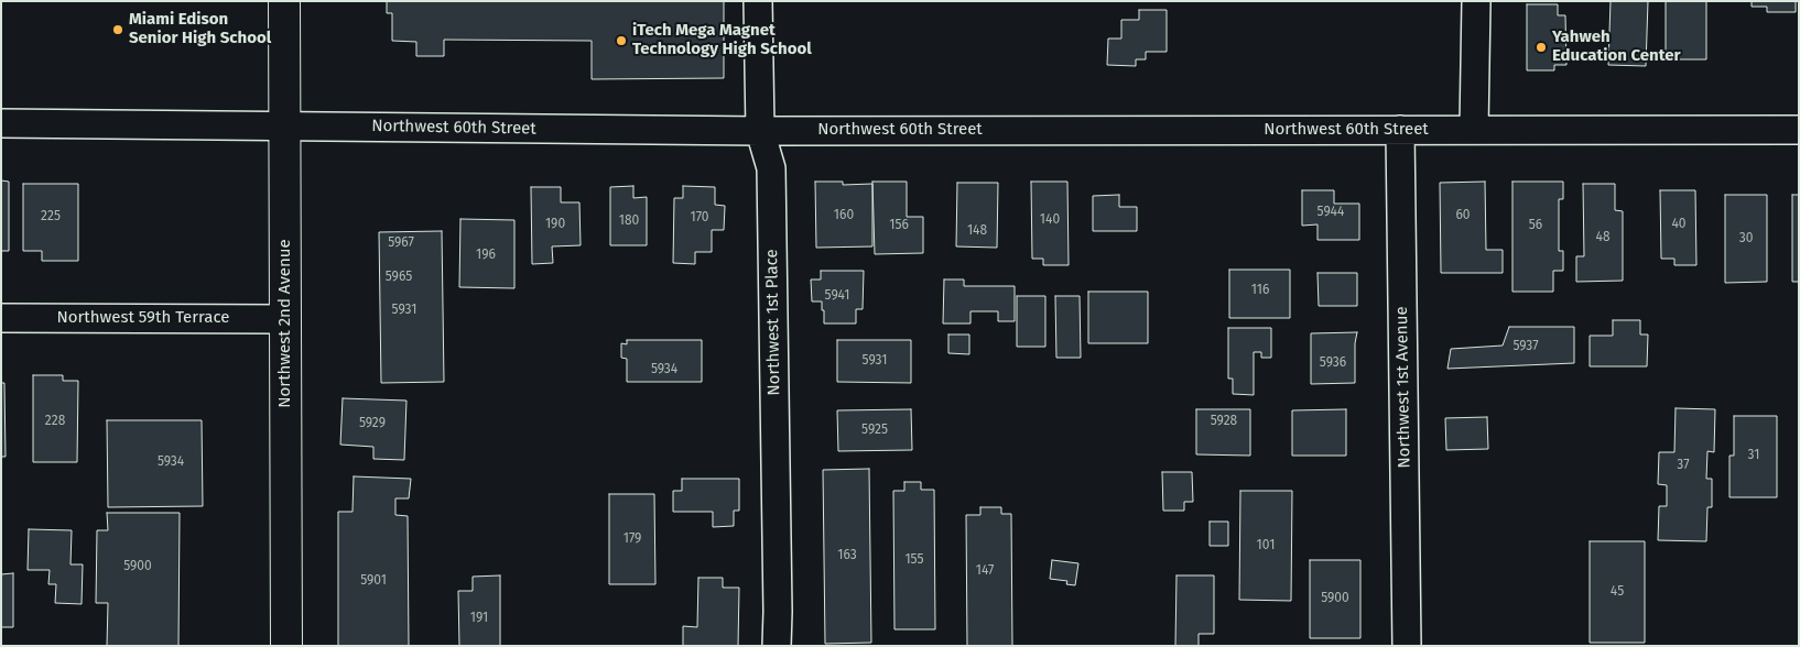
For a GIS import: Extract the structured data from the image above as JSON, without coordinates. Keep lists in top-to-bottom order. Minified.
{"streets":{"street":["Northwest 60th Street","Northwest 59th Terrace","Northwest 1st Place","Northwest 2nd Avenue","Northwest 1st Avenue"]},"crossings":[["Northwest 60th Street","Northwest 1st Place"],["Northwest 60th Street","Northwest 2nd Avenue"],["Northwest 60th Street","Northwest 1st Avenue"],["Northwest 59th Terrace","Northwest 2nd Avenue"]],"places":["Miami Edison Senior High School","iTech Mega Magnet Technology High School","Yahweh Education Center"],"house_numbers":["5944","160","60","225","170","140","180","190","40","156","56","148","48","30","5967","196","5965","116","5941","5931","5937","5931","5936","5934","228","5928","5929","5925","31","5934","37","179","101","163","155","5900","147","5901","45","5900","191"]}
